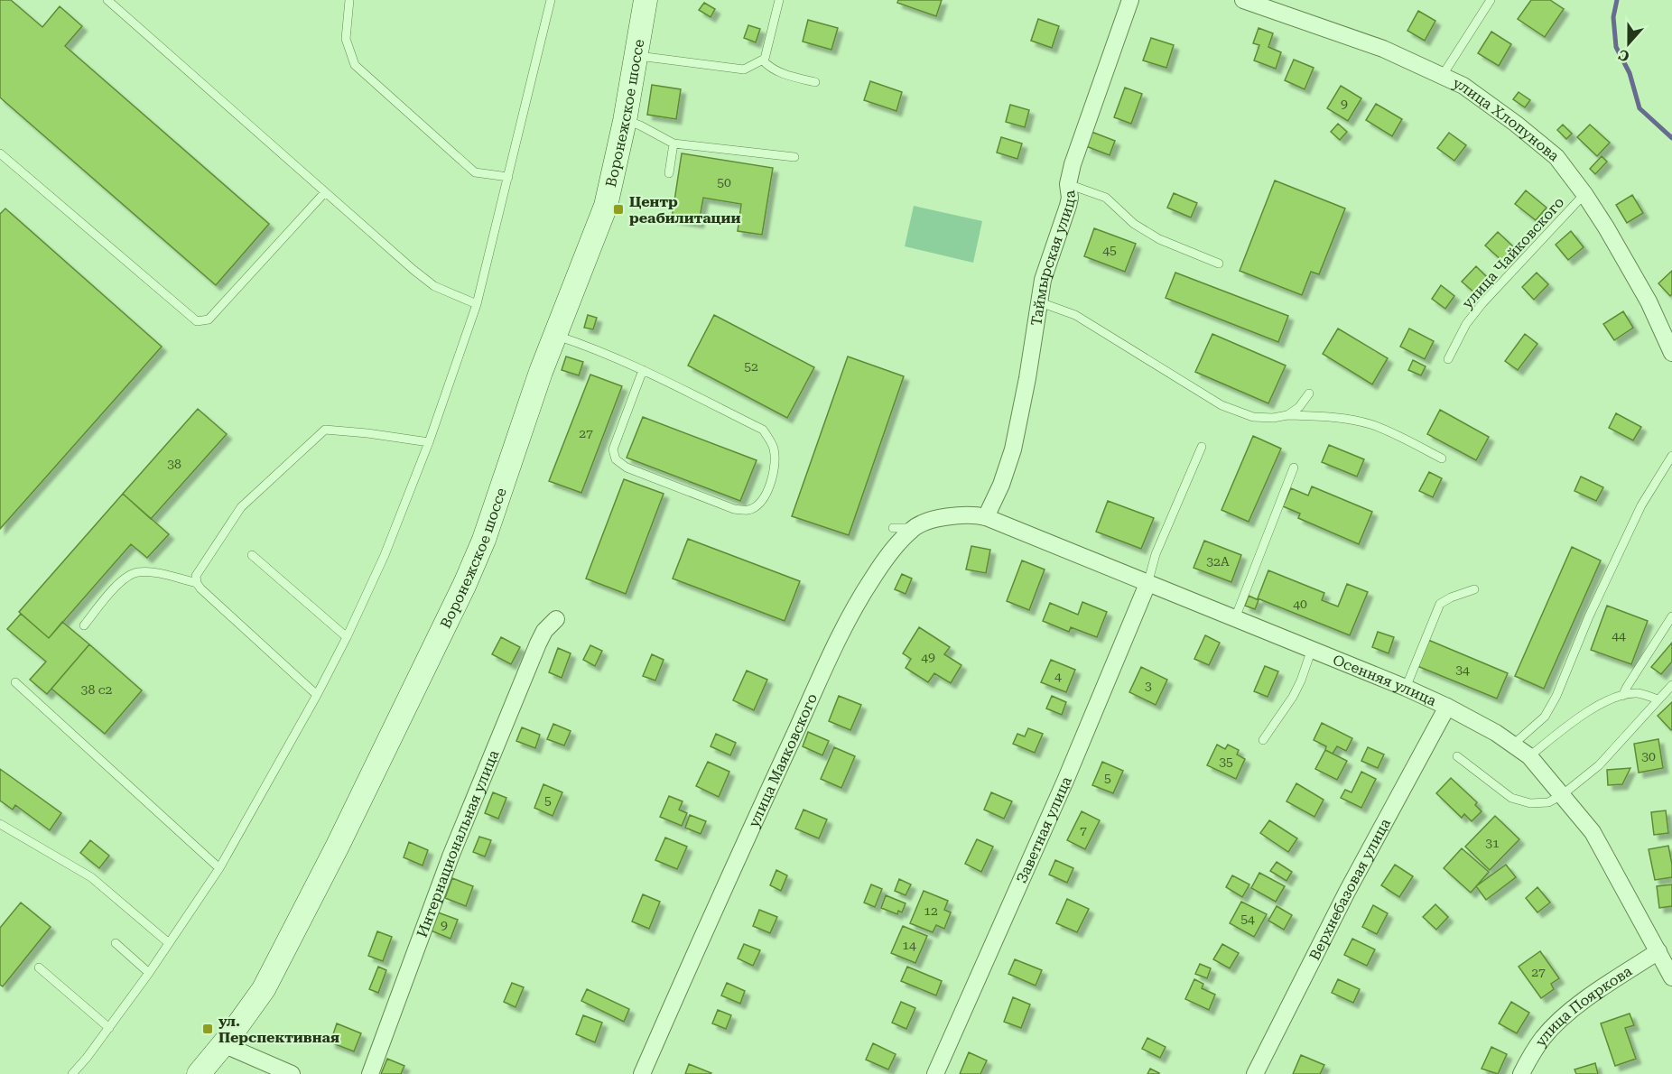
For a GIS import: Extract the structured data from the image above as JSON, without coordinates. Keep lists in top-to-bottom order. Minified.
{"streets":{"main road":["Воронежское шоссе"],"street":["улица Хлопунова","Таймырская улица","Осенняя улица","улица Маяковского","Заветная улица","Интернациональная улица","Верхнебазовая улица","улица Пояркова"],"lane":["улица Чайковского"]},"crossings":[["улица Хлопунова","улица Чайковского"],["Таймырская улица","Осенняя улица"],["Таймырская улица","улица Маяковского"],["Осенняя улица","улица Маяковского"],["Осенняя улица","Заветная улица"],["Осенняя улица","Верхнебазовая улица"],["Осенняя улица","улица Пояркова"]],"places":{"transit":["Центр реабилитации","ул. Перспективная"]},"house_numbers":["9","50","45","52","27","38","32А","40","44","49","34","4","3","38 с2","30","35","5","5","7","31","12","54","9","14","27"],"north":"bottom"}
